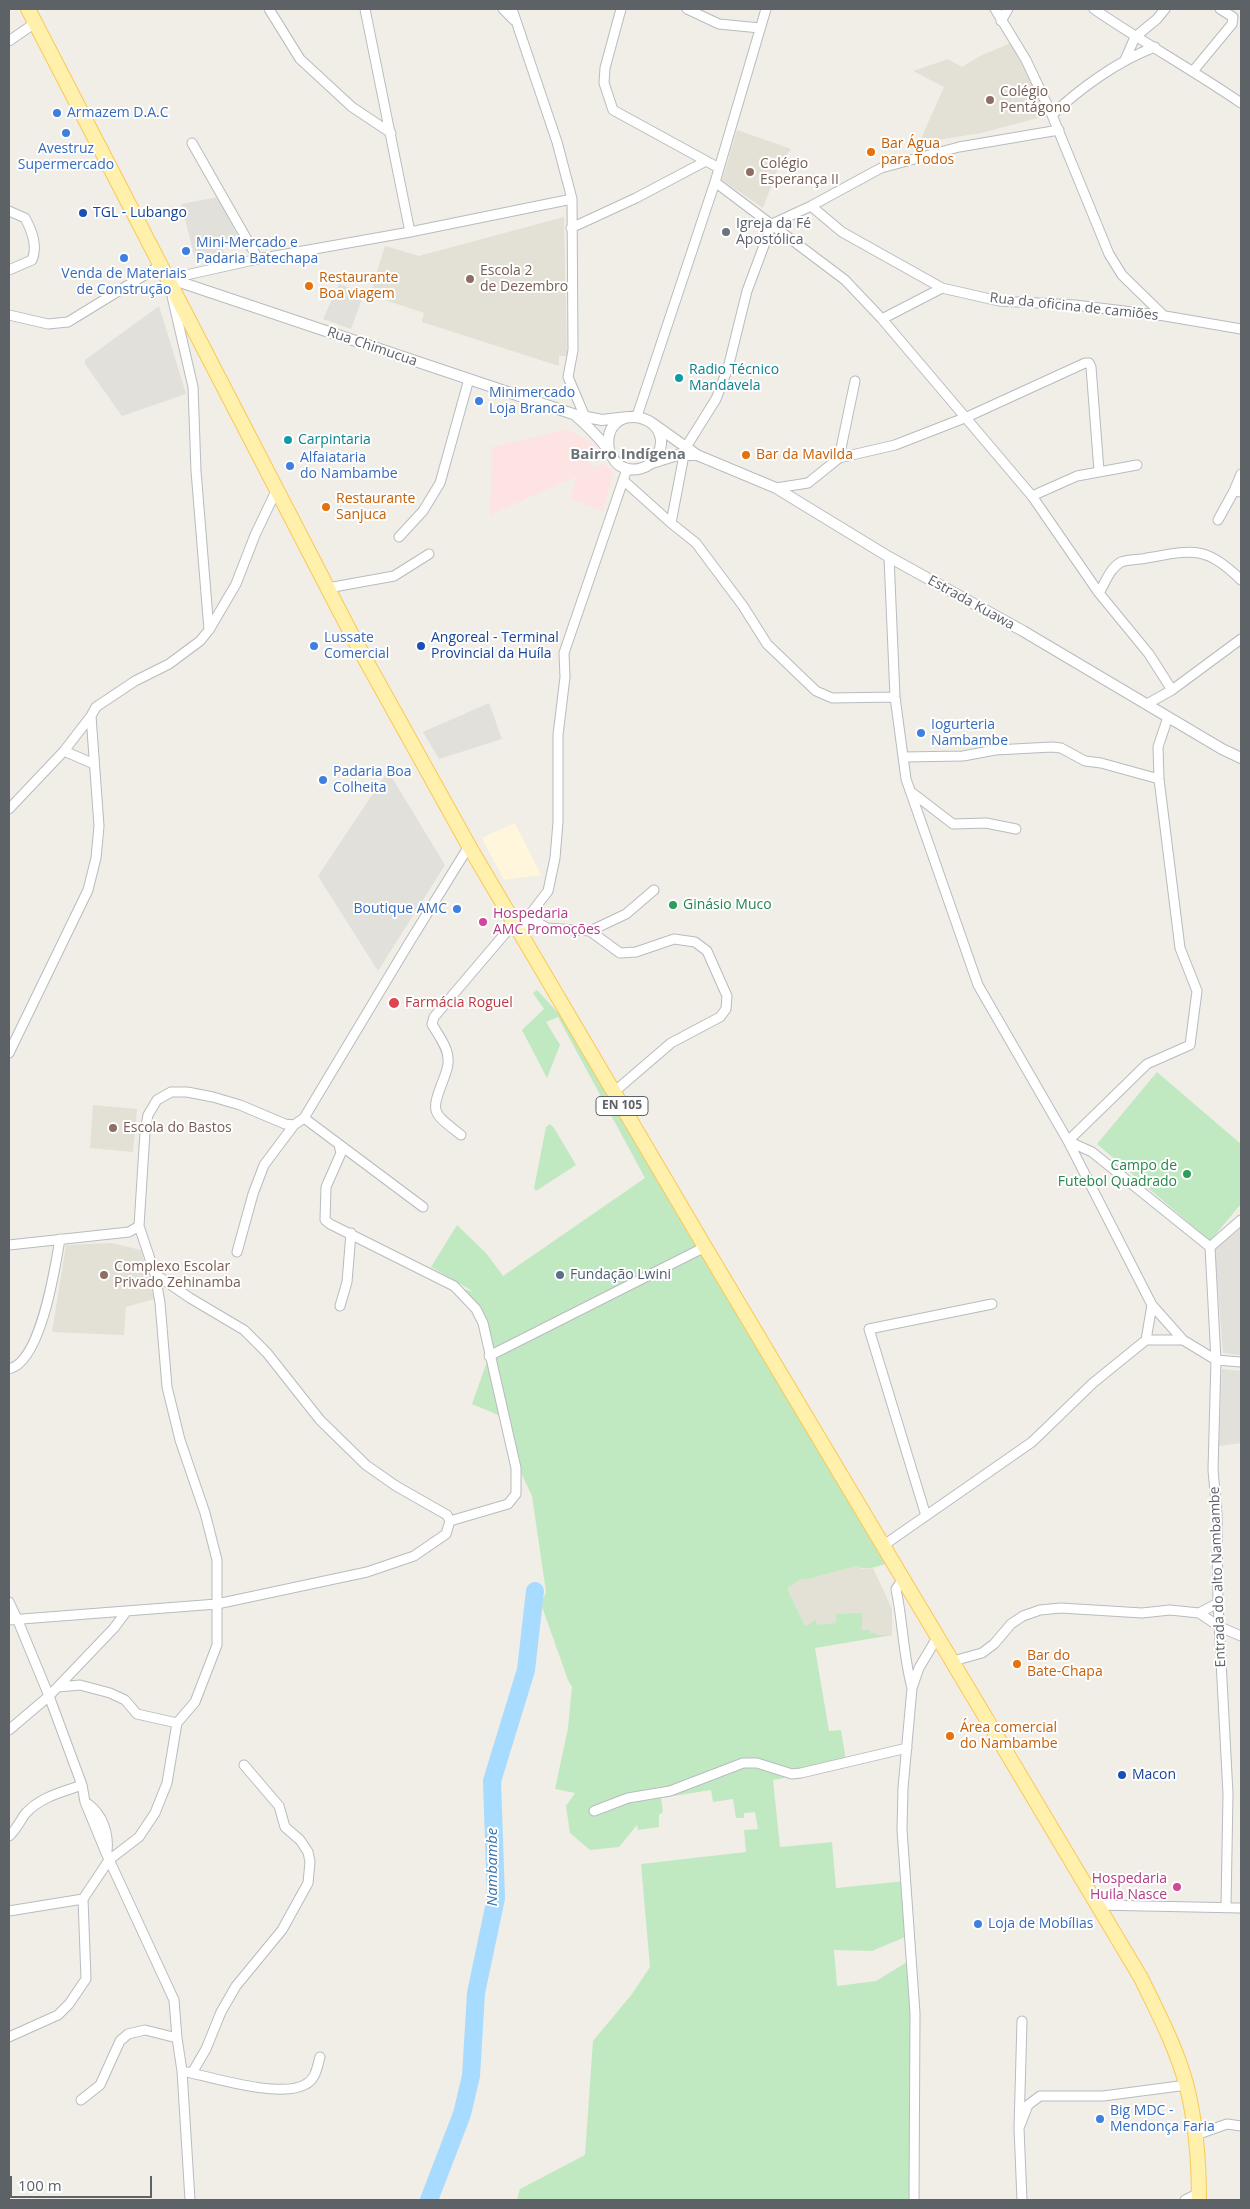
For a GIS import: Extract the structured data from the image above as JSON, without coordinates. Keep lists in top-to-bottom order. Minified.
{"streets":{"main road":["EN 105"],"street":["Rua da oficina de camiões","Rua Chimucua","Estrada Kuawa","Entrada do alto Nambambe"]},"crossings":[["Rua Chimucua","EN 105"]],"districts":["Bairro Indígena"],"water":["Nambambe"],"places":["Colégio Pentágono","Armazem D.A.C","Avestruz Supermercado","Bar Água para Todos","Colégio Esperança II","TGL - Lubango","Igreja da Fé Apostólica","Mini-Mercado e Padaria Batechapa","Venda de Materiais de Construção","Escola 2 de Dezembro","Restaurante Boa viagem","Radio Técnico Mandavela","Minimercado Loja Branca","Carpintaria","Bar da Mavilda","Alfaiataria do Nambambe","Restaurante Sanjuca","Lussate Comercial","Angoreal - Terminal Provincial da Huíla","Iogurteria Nambambe","Padaria Boa Colheita","Ginásio Muco","Boutique AMC","Hospedaria AMC Promoções","Farmácia Roguel","Escola do Bastos","Campo de Futebol Quadrado","Complexo Escolar Privado Zehinamba","Fundação Lwini","Bar do Bate-Chapa","Área comercial do Nambambe","Macon","Hospedaria Huila Nasce","Loja de Mobílias","Big MDC - Mendonça Faria"],"scale_bar":"100 m"}
